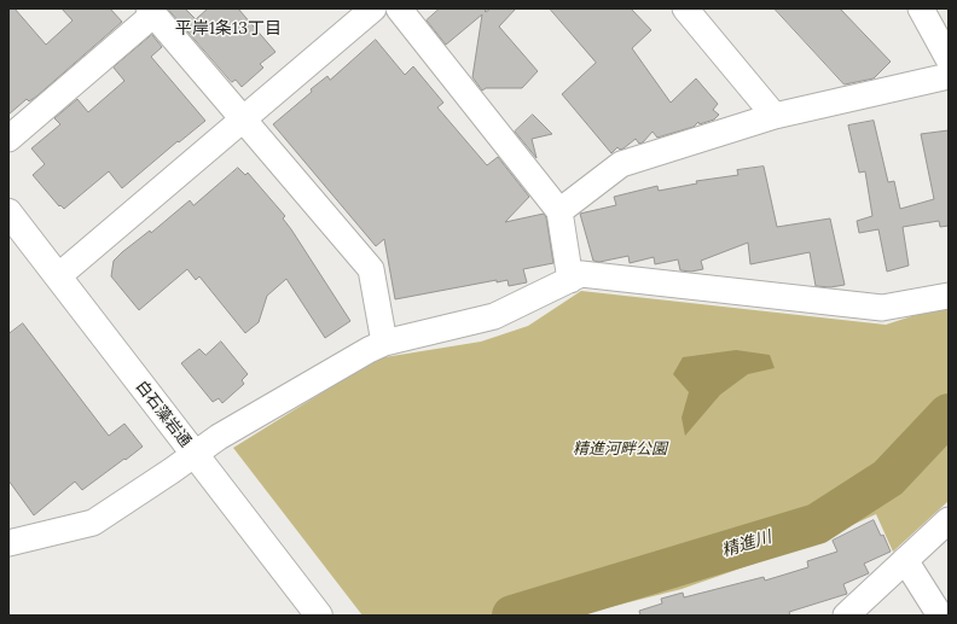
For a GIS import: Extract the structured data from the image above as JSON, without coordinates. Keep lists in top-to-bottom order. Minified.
{"streets":{"main road":["白石藻岩通"]},"districts":["平岸1条13丁目"],"water":["精進川"],"parks":["精進河畔公園"]}
